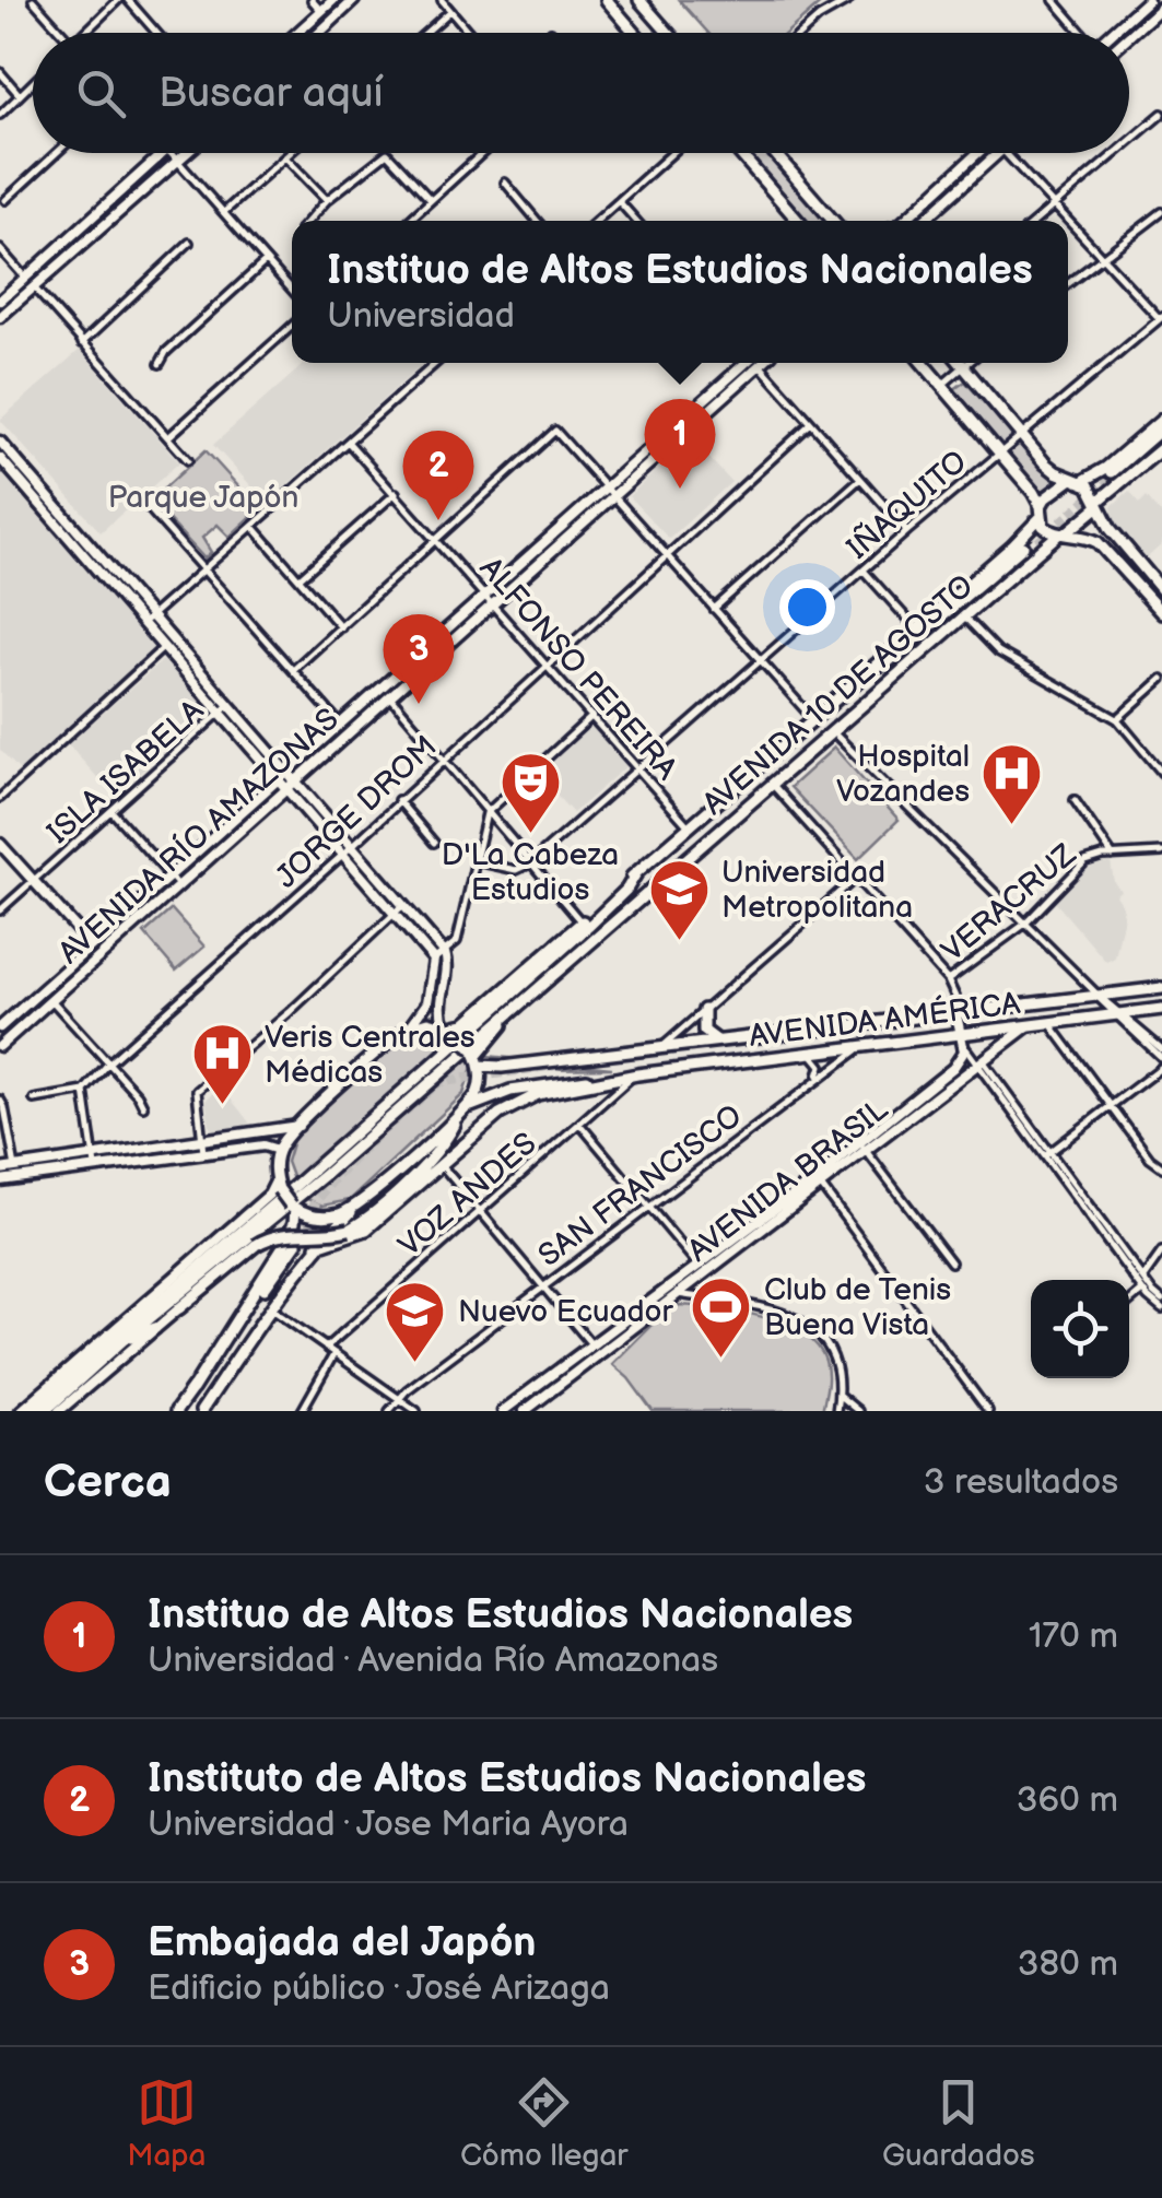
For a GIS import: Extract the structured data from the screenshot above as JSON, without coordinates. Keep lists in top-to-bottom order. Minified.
{"streets":{"main road":["AVENIDA 10 DE AGOSTO","AVENIDA RÍO AMAZONAS","AVENIDA AMÉRICA","AVENIDA BRASIL"],"street":["IÑAQUITO","ALFONSO PEREIRA","ISLA ISABELA","JORGE DROM","VERACRUZ","SAN FRANCISCO","VOZ ANDES"]},"crossings":[["IÑAQUITO","ALFONSO PEREIRA"],["ALFONSO PEREIRA","AVENIDA 10 DE AGOSTO"],["ALFONSO PEREIRA","JORGE DROM"],["ALFONSO PEREIRA","AVENIDA RÍO AMAZONAS"],["AVENIDA 10 DE AGOSTO","AVENIDA AMÉRICA"],["AVENIDA AMÉRICA","AVENIDA BRASIL"],["AVENIDA AMÉRICA","SAN FRANCISCO"],["AVENIDA AMÉRICA","VOZ ANDES"]],"parks":["Parque Japón"],"places":{"hospital":["Hospital Vozandes","Veris Centrales Médicas"],"theatre":["D'La Cabeza Estudios"],"school or university":["Universidad Metropolitana","Nuevo Ecuador"],"sports":["Club de Tenis Buena Vista"]},"page":{"search":"Buscar aquí","popup":["Instituo de Altos Estudios Nacionales","Universidad"],"pins":["1","2","3"],"heading":["Cerca","3 resultados"],"list":[{"mark":"1","name":"Instituo de Altos Estudios Nacionales","note":"Universidad · Avenida Río Amazonas","value":"170 m"},{"mark":"2","name":"Instituto de Altos Estudios Nacionales","note":"Universidad · Jose Maria Ayora","value":"360 m"},{"mark":"3","name":"Embajada del Japón","note":"Edificio público · José Arizaga","value":"380 m"}],"nav":["Mapa","Cómo llegar","Guardados"]}}
